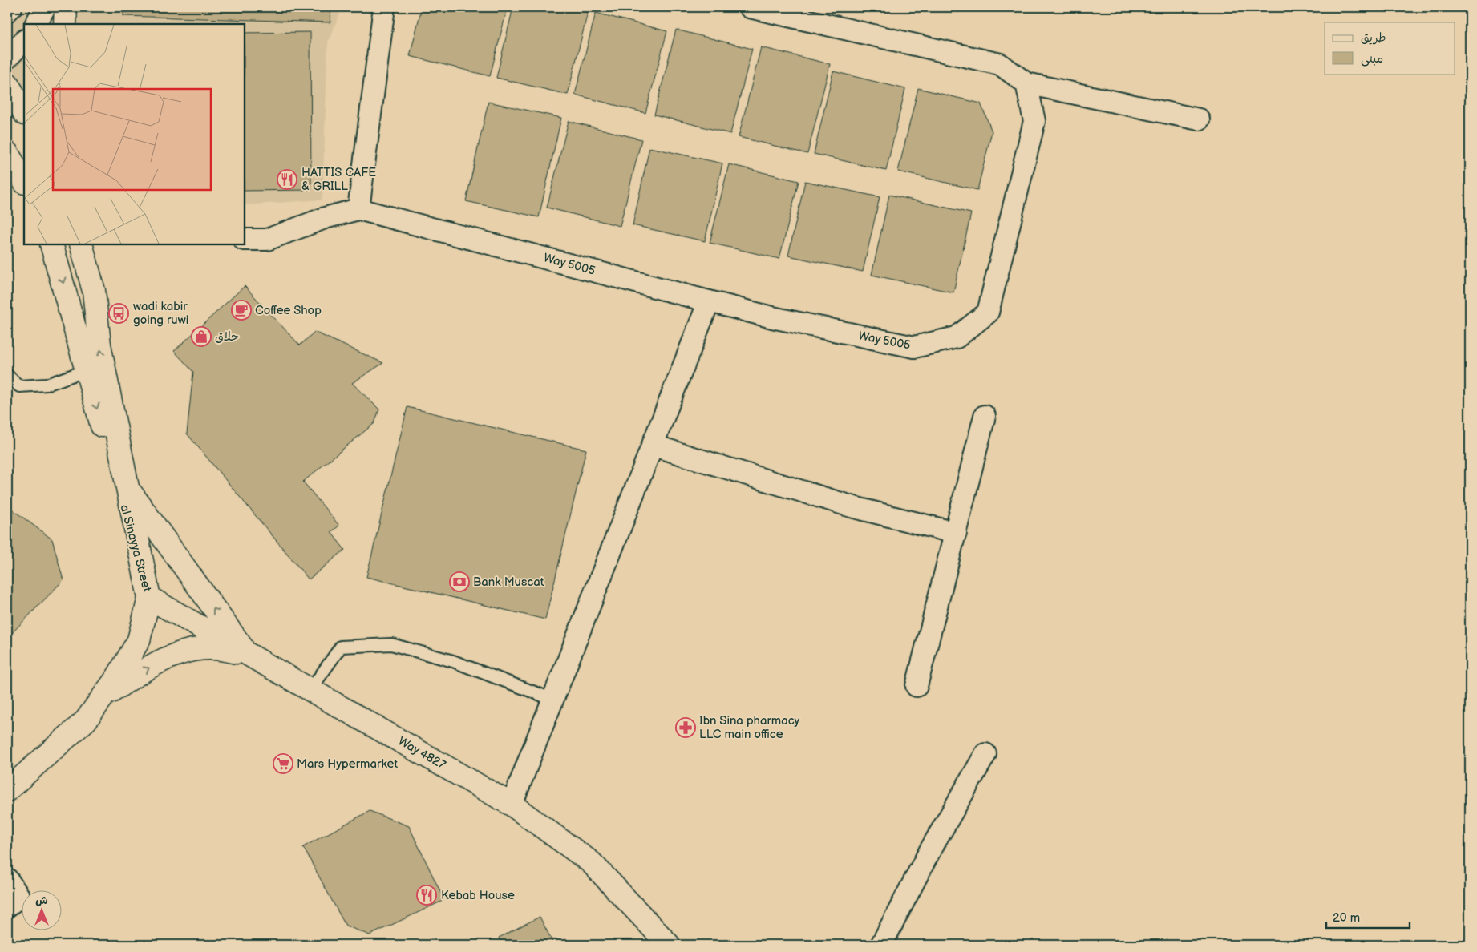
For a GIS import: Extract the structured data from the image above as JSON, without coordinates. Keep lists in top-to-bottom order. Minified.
{"streets":{"street":["Way 5005","al Sinayya Street","Way 4827"]},"crossings":[["al Sinayya Street","Way 4827"]],"places":{"restaurant":["HATTIS CAFE & GRILL","Kebab House"],"cafe":["Coffee Shop"],"bus stop":["wadi kabir going ruwi"],"shop":["حلاق"],"bank":["Bank Muscat"],"pharmacy":["Ibn Sina pharmacy LLC main office"],"supermarket":["Mars Hypermarket"]},"legend":["طريق","مبنى"],"scale_bar":"20 m","north":"top"}
